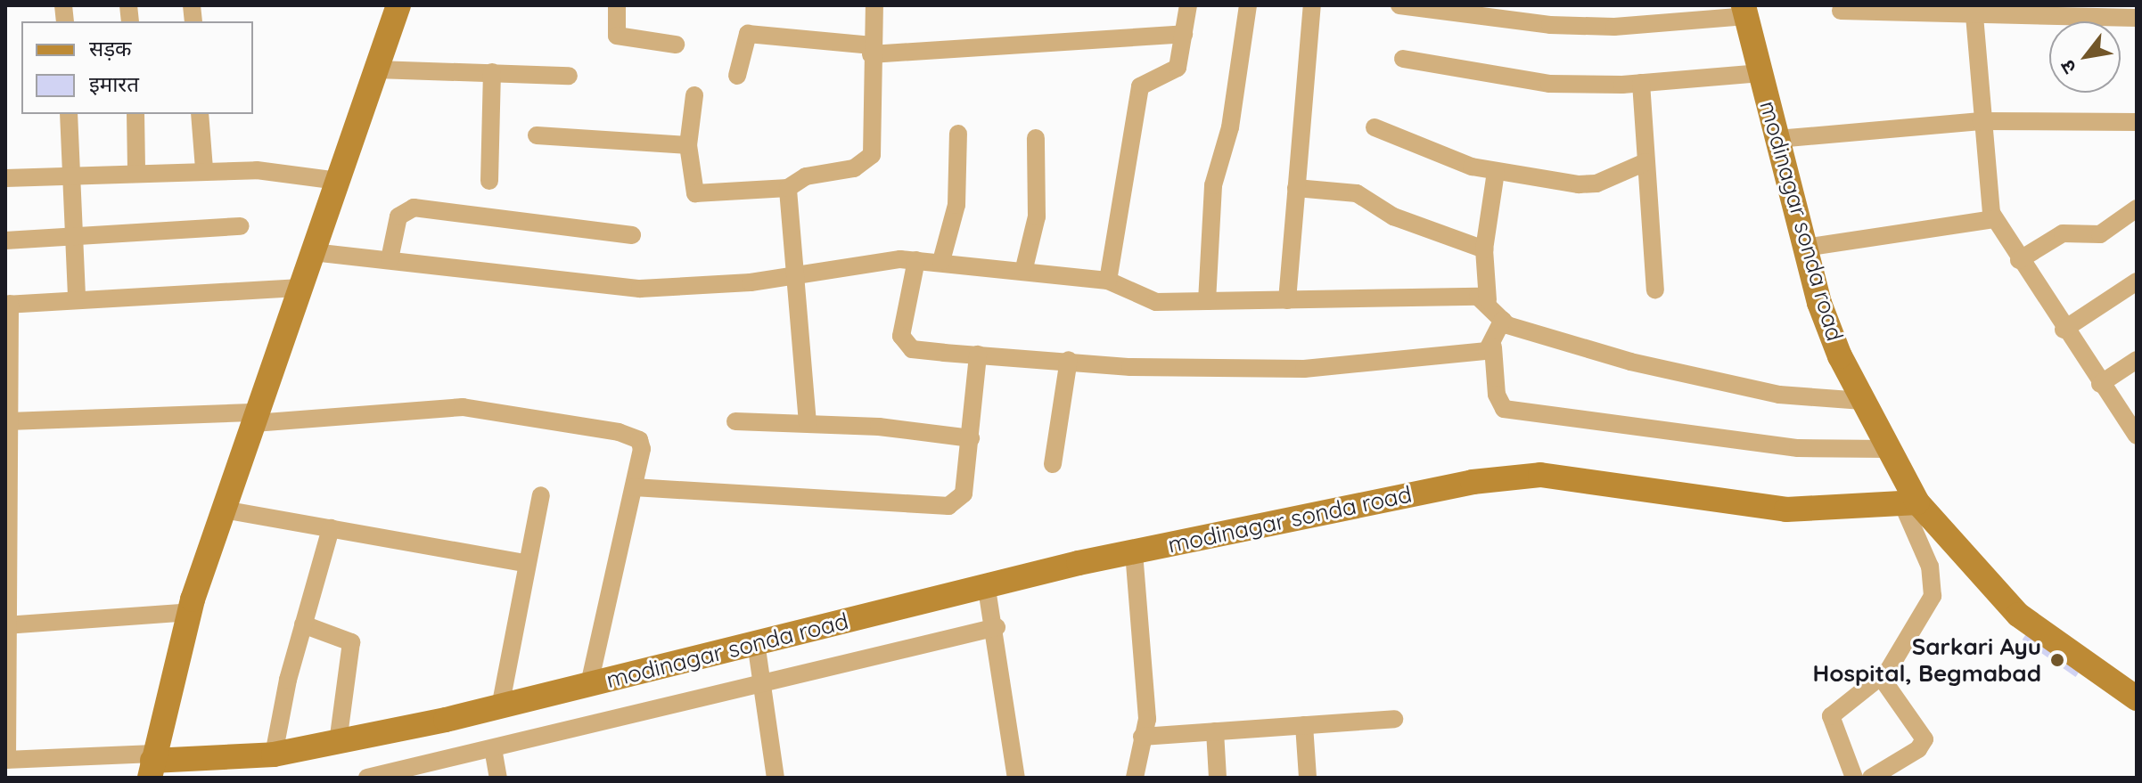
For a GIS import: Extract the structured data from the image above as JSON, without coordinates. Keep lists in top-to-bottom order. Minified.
{"streets":{"street":["modinagar sonda road"]},"places":["Sarkari Ayu Hospital, Begmabad"],"legend":["सड़क","इमारत"],"north":"bottom left"}
